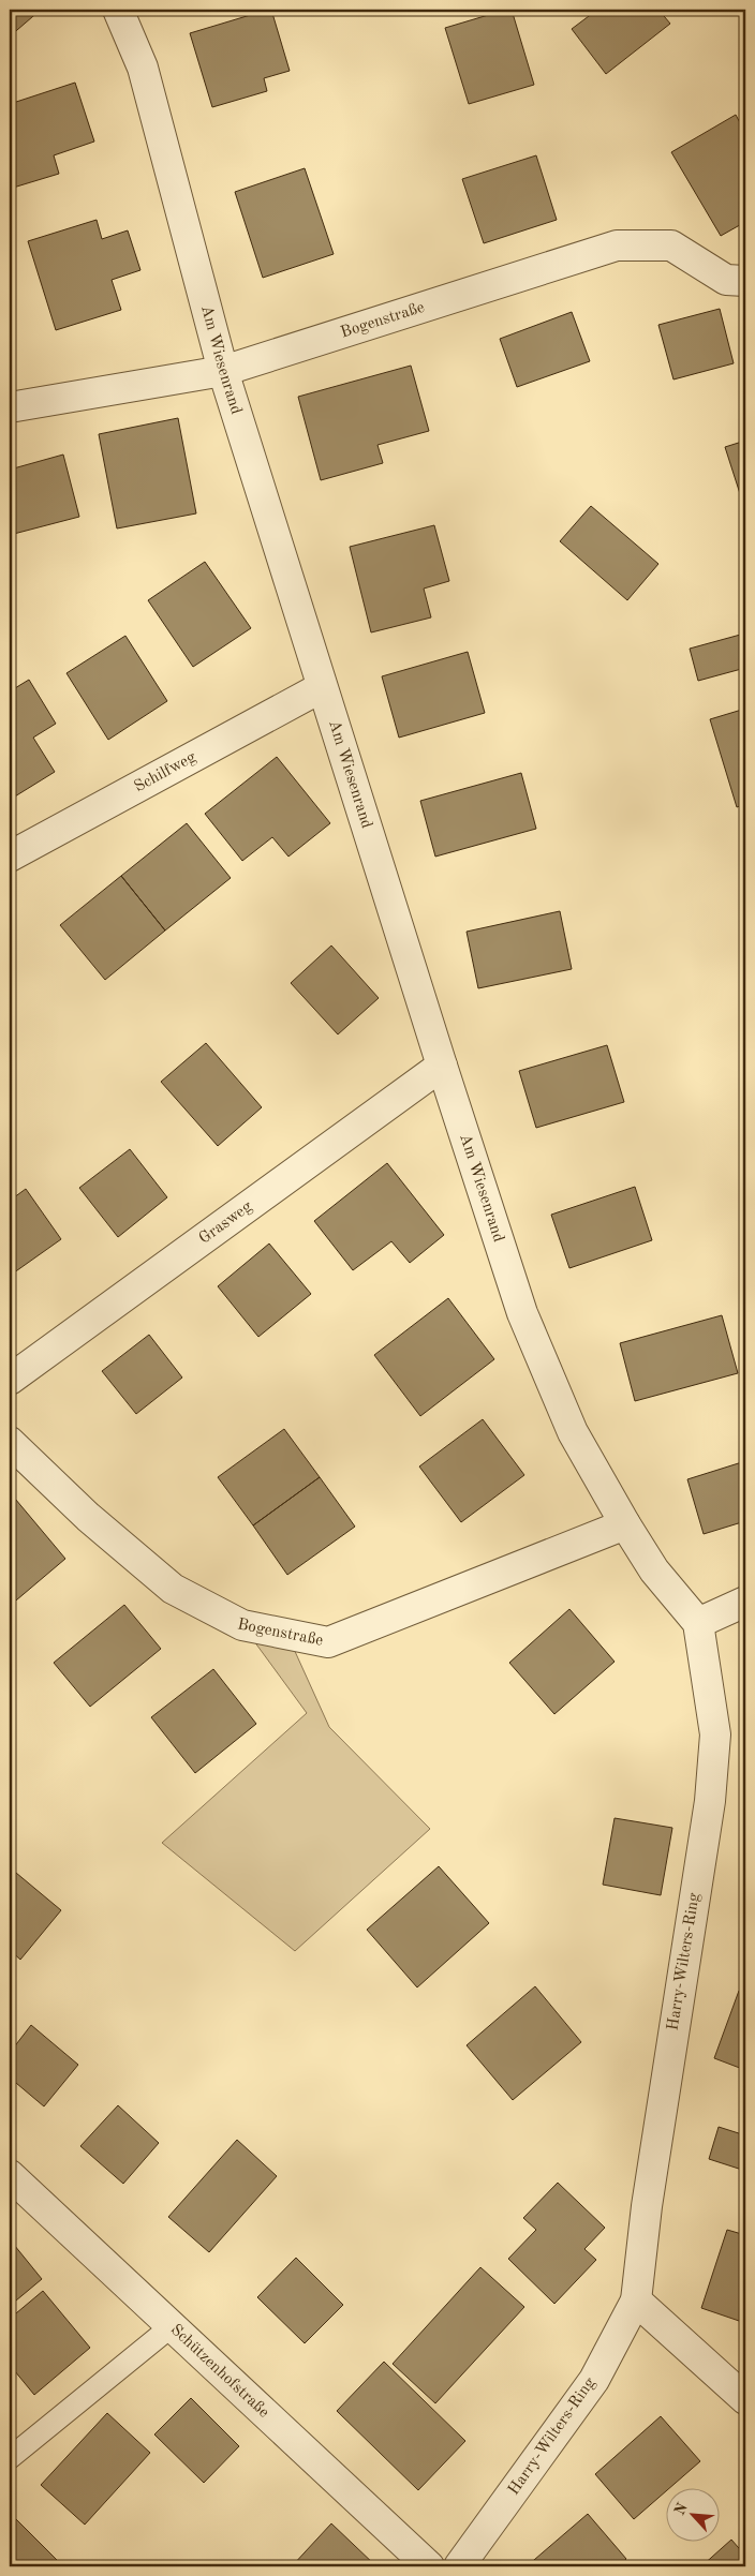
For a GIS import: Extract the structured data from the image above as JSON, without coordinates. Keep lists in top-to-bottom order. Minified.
{"streets":{"street":["Bogenstraße","Am Wiesenrand","Schilfweg","Grasweg","Harry-Wilters-Ring","Schützenhofstraße"]},"crossings":[["Bogenstraße","Am Wiesenrand"],["Am Wiesenrand","Schilfweg"],["Am Wiesenrand","Grasweg"]],"north":"top left"}
